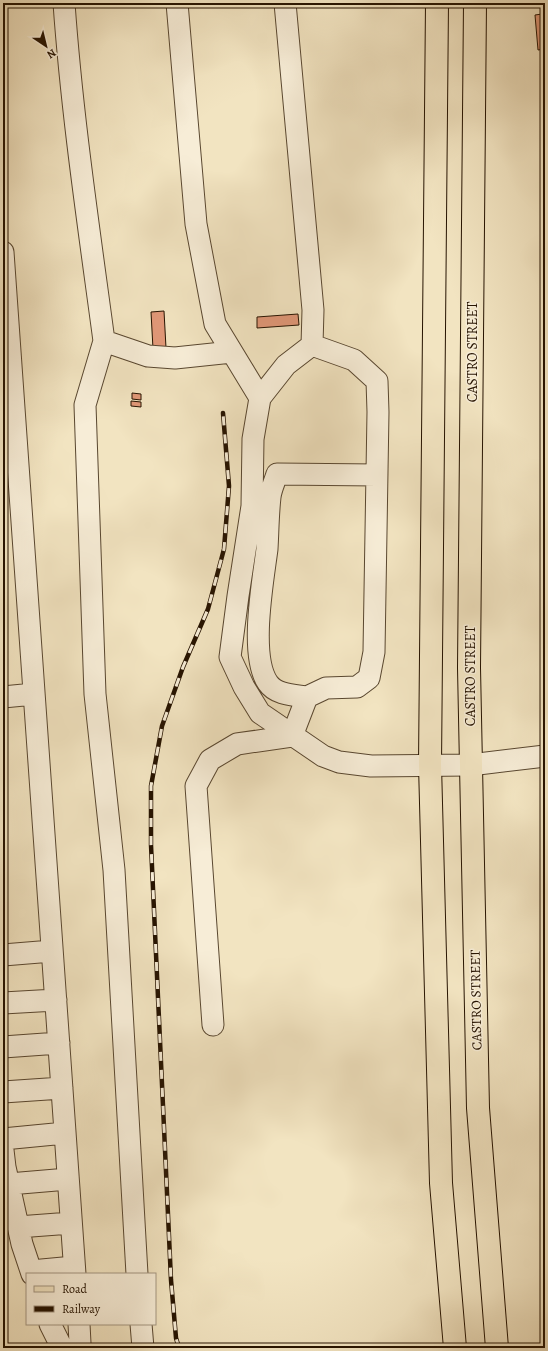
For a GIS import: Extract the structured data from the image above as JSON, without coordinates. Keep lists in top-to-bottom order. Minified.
{"streets":{"main road":["CASTRO STREET"]},"legend":["Road","Railway"],"north":"bottom right"}
